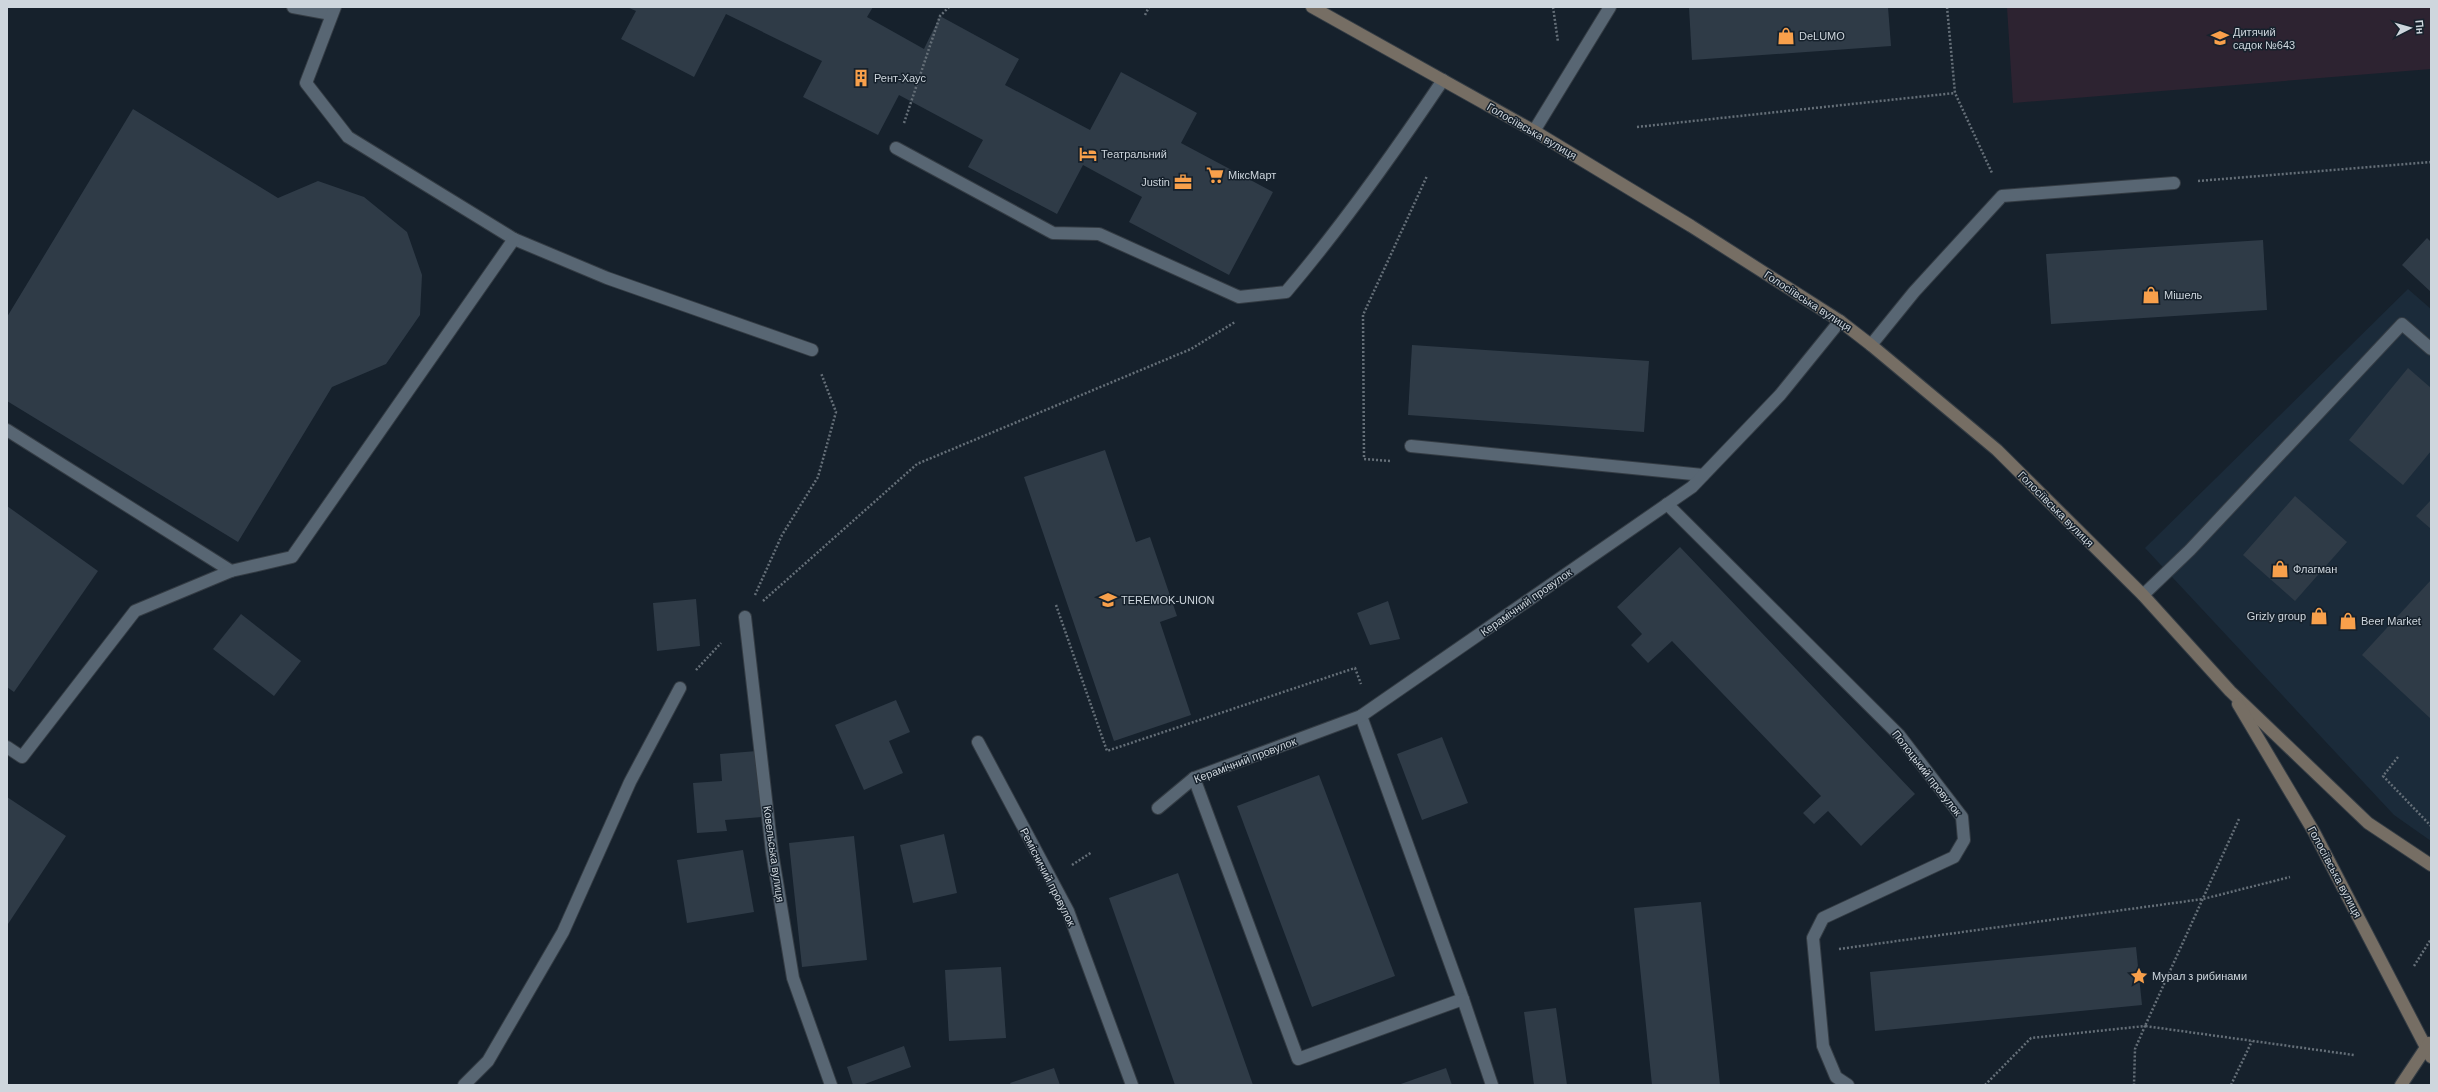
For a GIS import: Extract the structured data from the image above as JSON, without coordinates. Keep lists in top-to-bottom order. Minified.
{"streets":{"main road":["Голосіївська вулиця"],"street":["Керамічний провулок","Полоцький провулок","Ковельська вулиця","Ремісничий провулок"]},"crossings":[["Голосіївська вулиця","Керамічний провулок"],["Керамічний провулок","Полоцький провулок"]],"places":{"shop":["DeLUMO","Мішель","Флагман","Grizly group","Beer Market"],"school or university":["Дитячий садок №643","TEREMOK-UNION"],"building":["Рент-Хаус"],"hotel":["Театральний"],"supermarket":["МіксМарт"],"office":["Justin"],"place":["Мурал з рибинами"]},"north":"right"}
